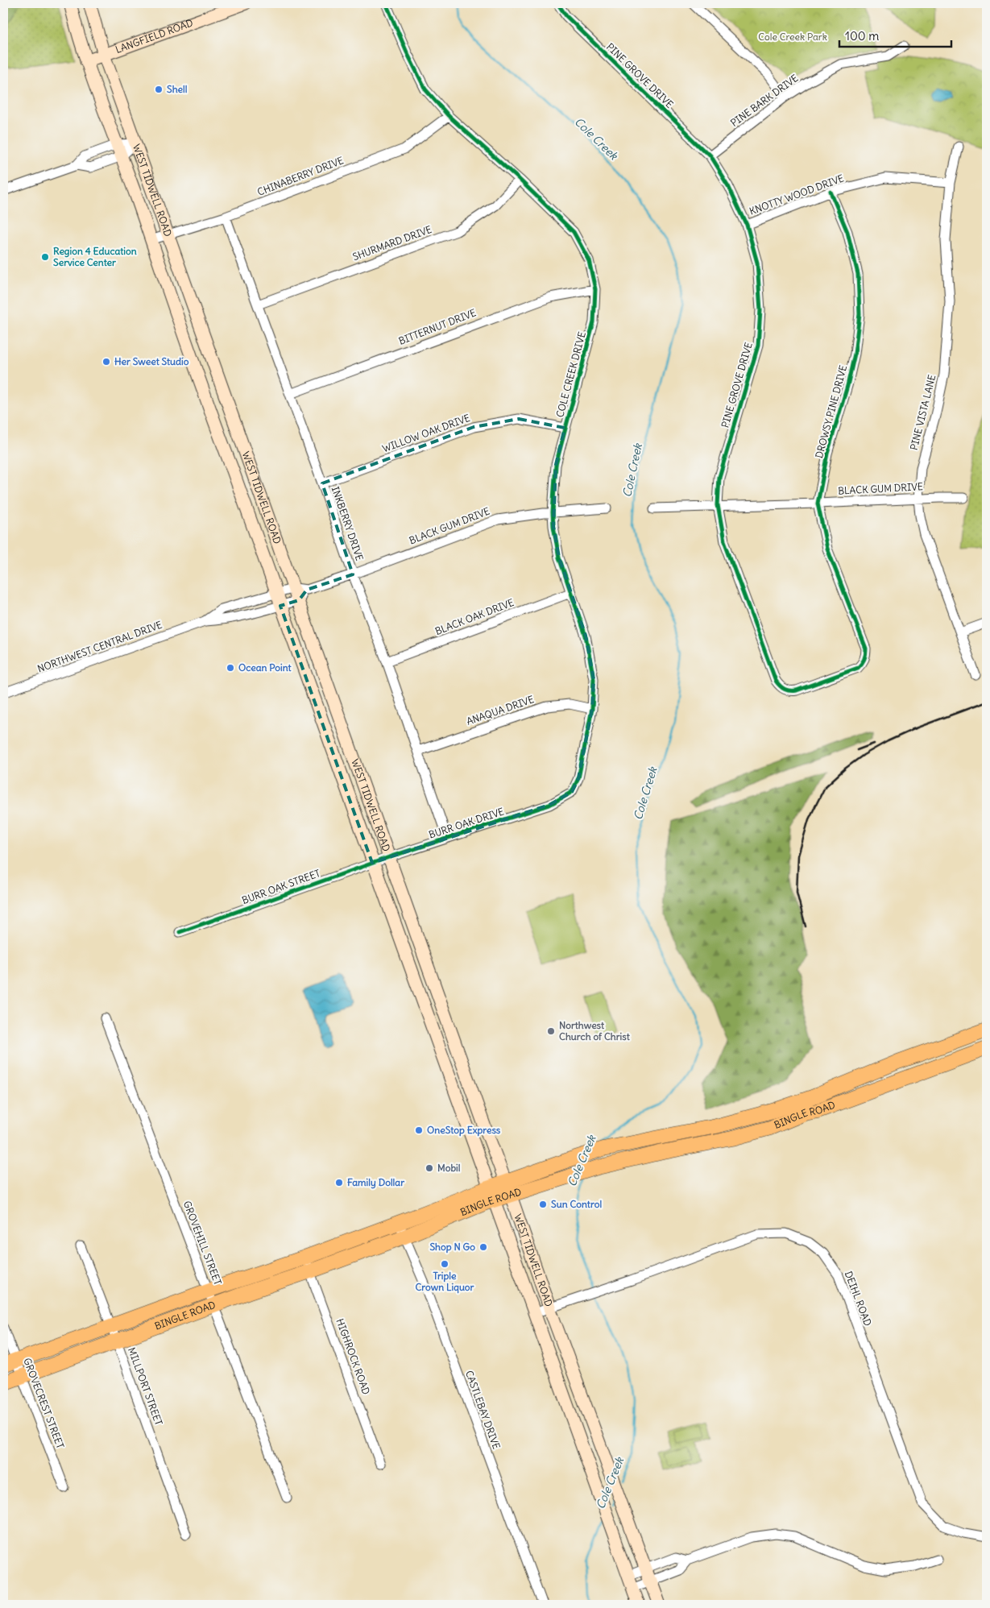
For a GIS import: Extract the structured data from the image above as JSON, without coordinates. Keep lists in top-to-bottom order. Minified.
{"streets":{"main road":["LANGFIELD ROAD","WEST TIDWELL ROAD","BINGLE ROAD"],"street":["PINE GROVE DRIVE","PINE BARK DRIVE","CHINABERRY DRIVE","KNOTTY WOOD DRIVE","SHURMARD DRIVE","BITTERNUT DRIVE","COLE CREEK DRIVE","DROWSY PINE DRIVE","PINE VISTA LANE","WILLOW OAK DRIVE","BLACK GUM DRIVE","INKBERRY DRIVE","BLACK OAK DRIVE","NORTHWEST CENTRAL DRIVE","ANAQUA DRIVE","BURR OAK DRIVE","BURR OAK STREET","GROVEHILL STREET","DEIHL ROAD","HIGHROCK ROAD","MILLPORT STREET","GROVECREST STREET","CASTLEBAY DRIVE"]},"crossings":[["LANGFIELD ROAD","WEST TIDWELL ROAD"],["PINE GROVE DRIVE","PINE BARK DRIVE"],["PINE GROVE DRIVE","KNOTTY WOOD DRIVE"],["PINE GROVE DRIVE","DROWSY PINE DRIVE"],["PINE GROVE DRIVE","BLACK GUM DRIVE"],["CHINABERRY DRIVE","WEST TIDWELL ROAD"],["CHINABERRY DRIVE","COLE CREEK DRIVE"],["CHINABERRY DRIVE","INKBERRY DRIVE"],["WEST TIDWELL ROAD","BLACK GUM DRIVE"],["WEST TIDWELL ROAD","NORTHWEST CENTRAL DRIVE"],["WEST TIDWELL ROAD","BURR OAK DRIVE"],["WEST TIDWELL ROAD","BURR OAK STREET"],["WEST TIDWELL ROAD","BINGLE ROAD"],["WEST TIDWELL ROAD","DEIHL ROAD"],["KNOTTY WOOD DRIVE","DROWSY PINE DRIVE"],["KNOTTY WOOD DRIVE","PINE VISTA LANE"],["SHURMARD DRIVE","COLE CREEK DRIVE"],["SHURMARD DRIVE","INKBERRY DRIVE"],["BITTERNUT DRIVE","COLE CREEK DRIVE"],["BITTERNUT DRIVE","INKBERRY DRIVE"],["COLE CREEK DRIVE","WILLOW OAK DRIVE"],["COLE CREEK DRIVE","BLACK GUM DRIVE"],["COLE CREEK DRIVE","BLACK OAK DRIVE"],["COLE CREEK DRIVE","ANAQUA DRIVE"],["COLE CREEK DRIVE","BURR OAK DRIVE"],["DROWSY PINE DRIVE","BLACK GUM DRIVE"],["PINE VISTA LANE","BLACK GUM DRIVE"],["WILLOW OAK DRIVE","INKBERRY DRIVE"],["BLACK GUM DRIVE","INKBERRY DRIVE"],["BLACK GUM DRIVE","NORTHWEST CENTRAL DRIVE"],["INKBERRY DRIVE","BLACK OAK DRIVE"],["INKBERRY DRIVE","ANAQUA DRIVE"],["INKBERRY DRIVE","BURR OAK DRIVE"],["BURR OAK DRIVE","BURR OAK STREET"],["BINGLE ROAD","GROVEHILL STREET"],["BINGLE ROAD","HIGHROCK ROAD"],["BINGLE ROAD","MILLPORT STREET"],["BINGLE ROAD","GROVECREST STREET"],["BINGLE ROAD","CASTLEBAY DRIVE"]],"water":["Cole Creek"],"parks":["Cole Creek Park"],"places":["Shell","Region 4 Education Service Center","Her Sweet Studio","Ocean Point","Northwest Church of Christ","OneStop Express","Mobil","Family Dollar","Sun Control","Shop N Go","Triple Crown Liquor"],"scale_bar":"100 m"}
